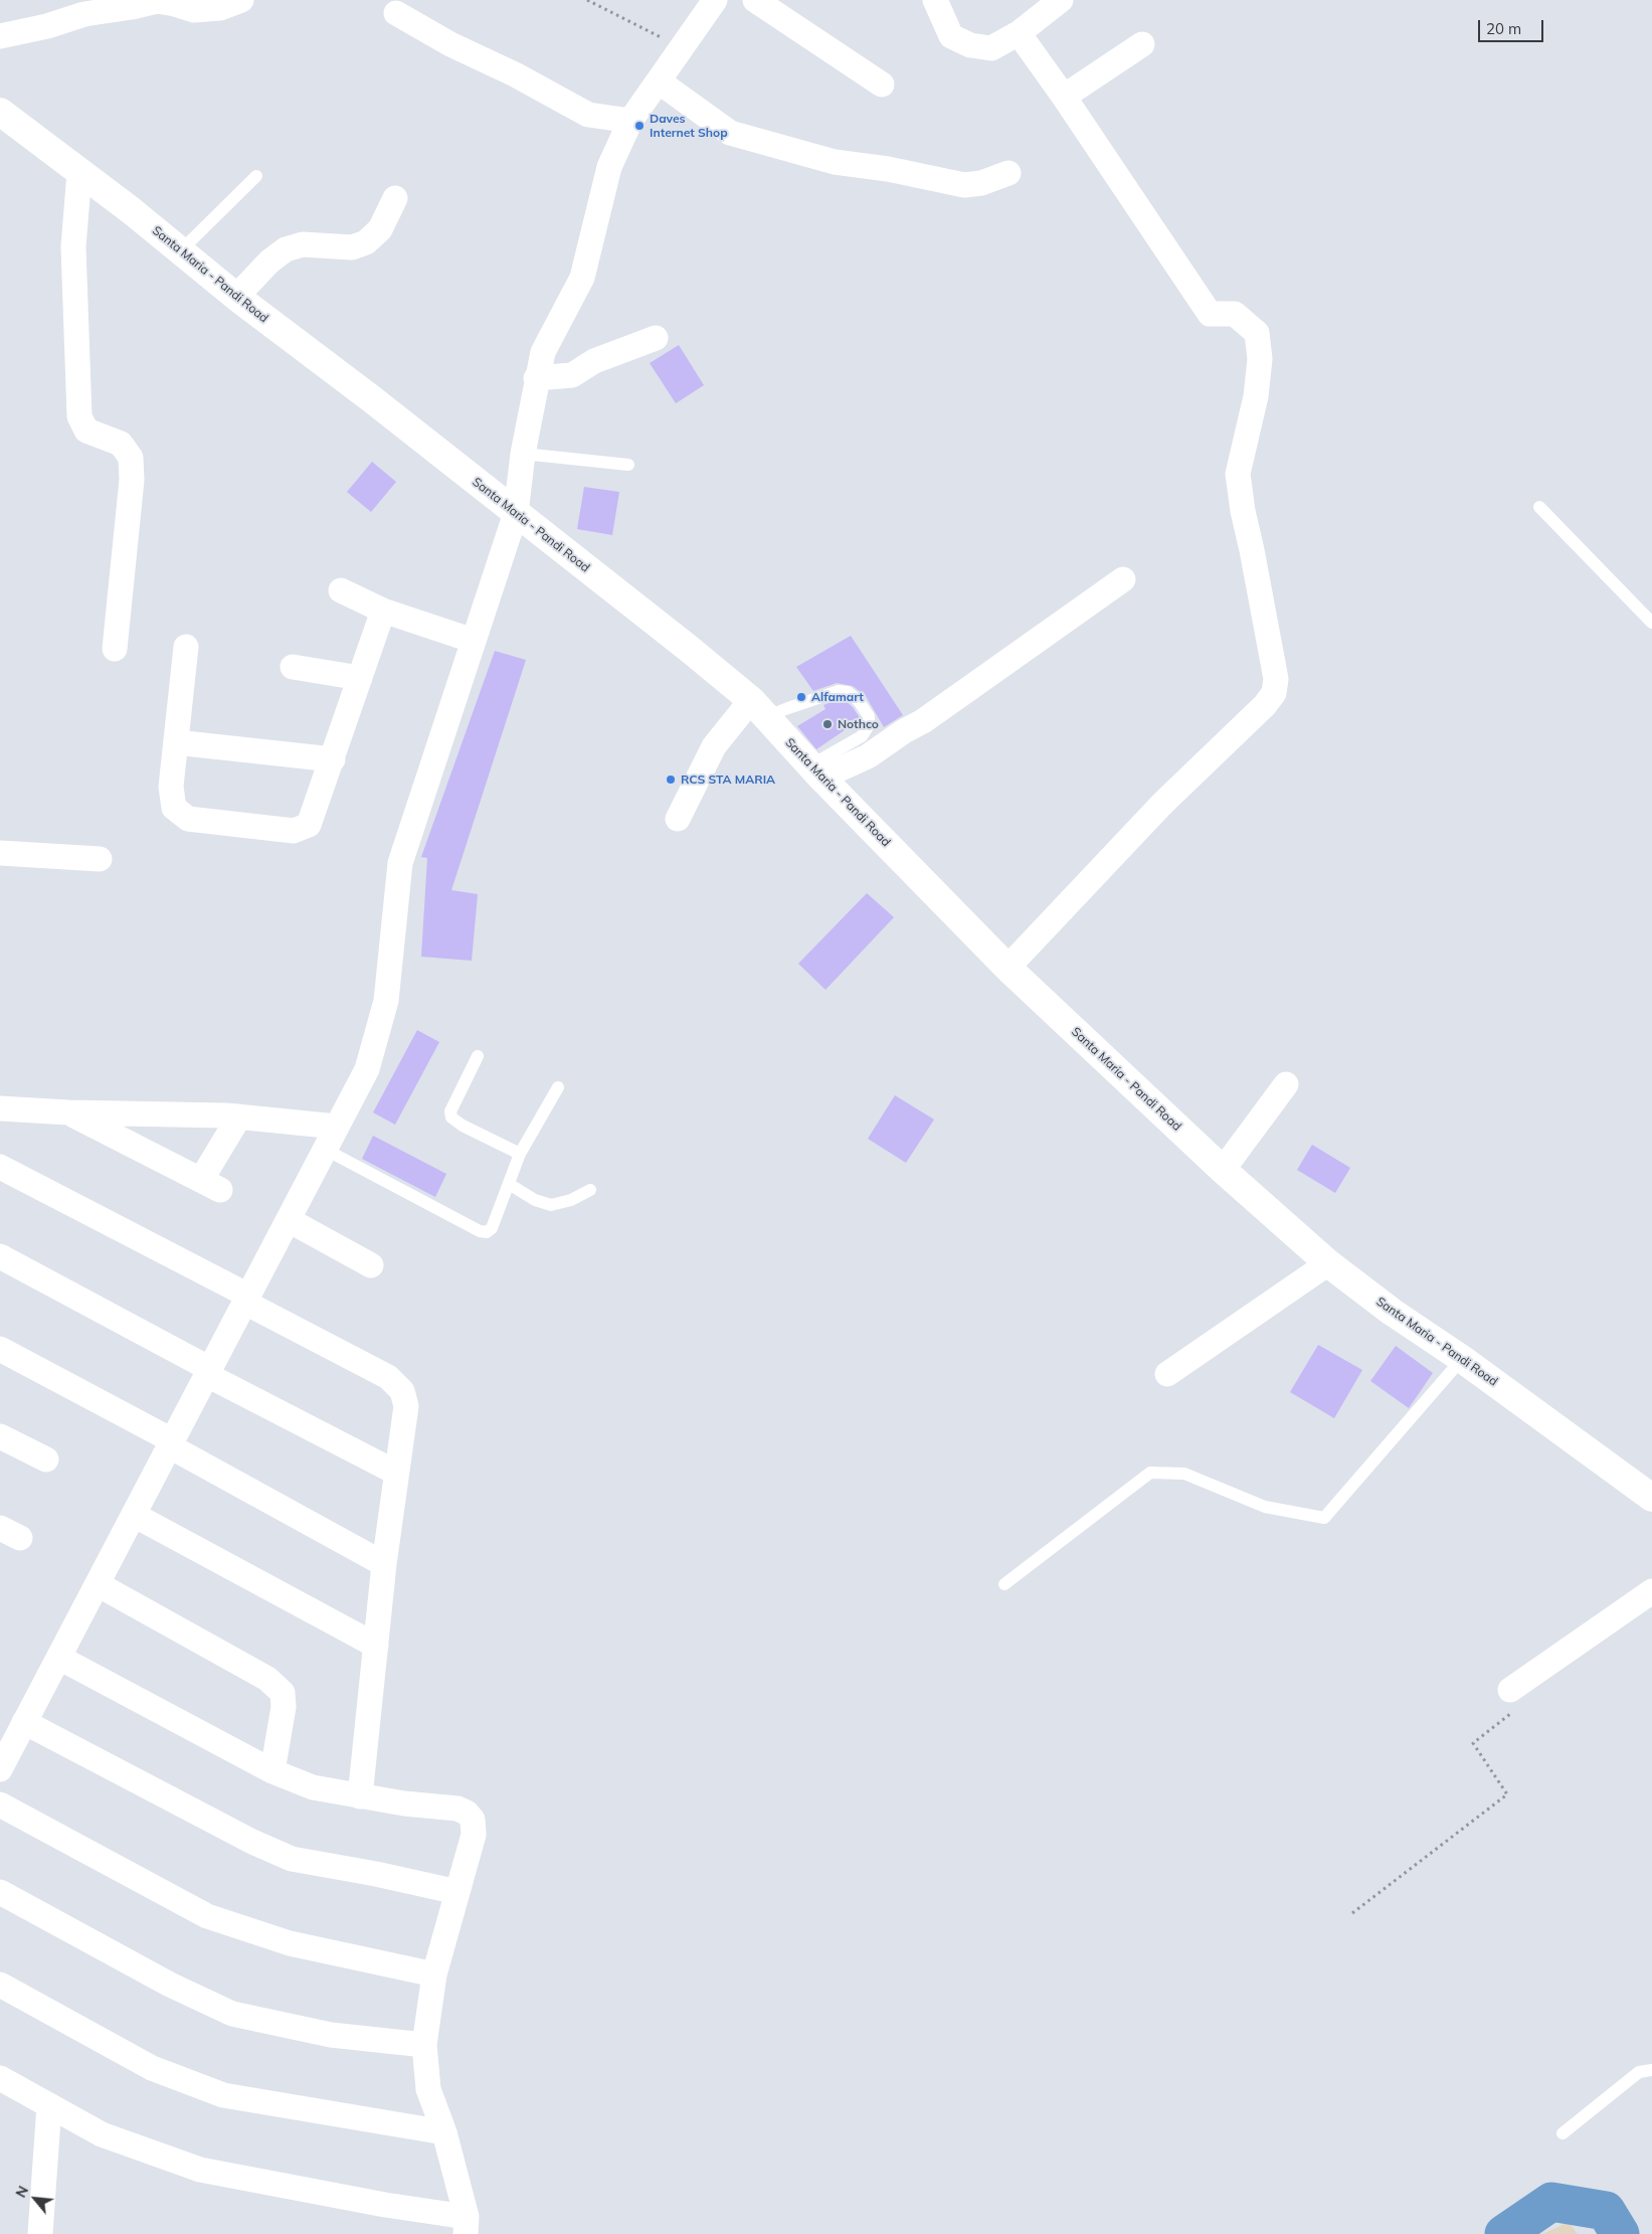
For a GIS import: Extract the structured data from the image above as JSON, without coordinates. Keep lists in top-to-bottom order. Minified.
{"streets":{"main road":["Santa Maria - Pandi Road"]},"places":["Daves Internet Shop","Alfamart","Nothco","RCS STA MARIA"],"scale_bar":"20 m","north":"top left"}
